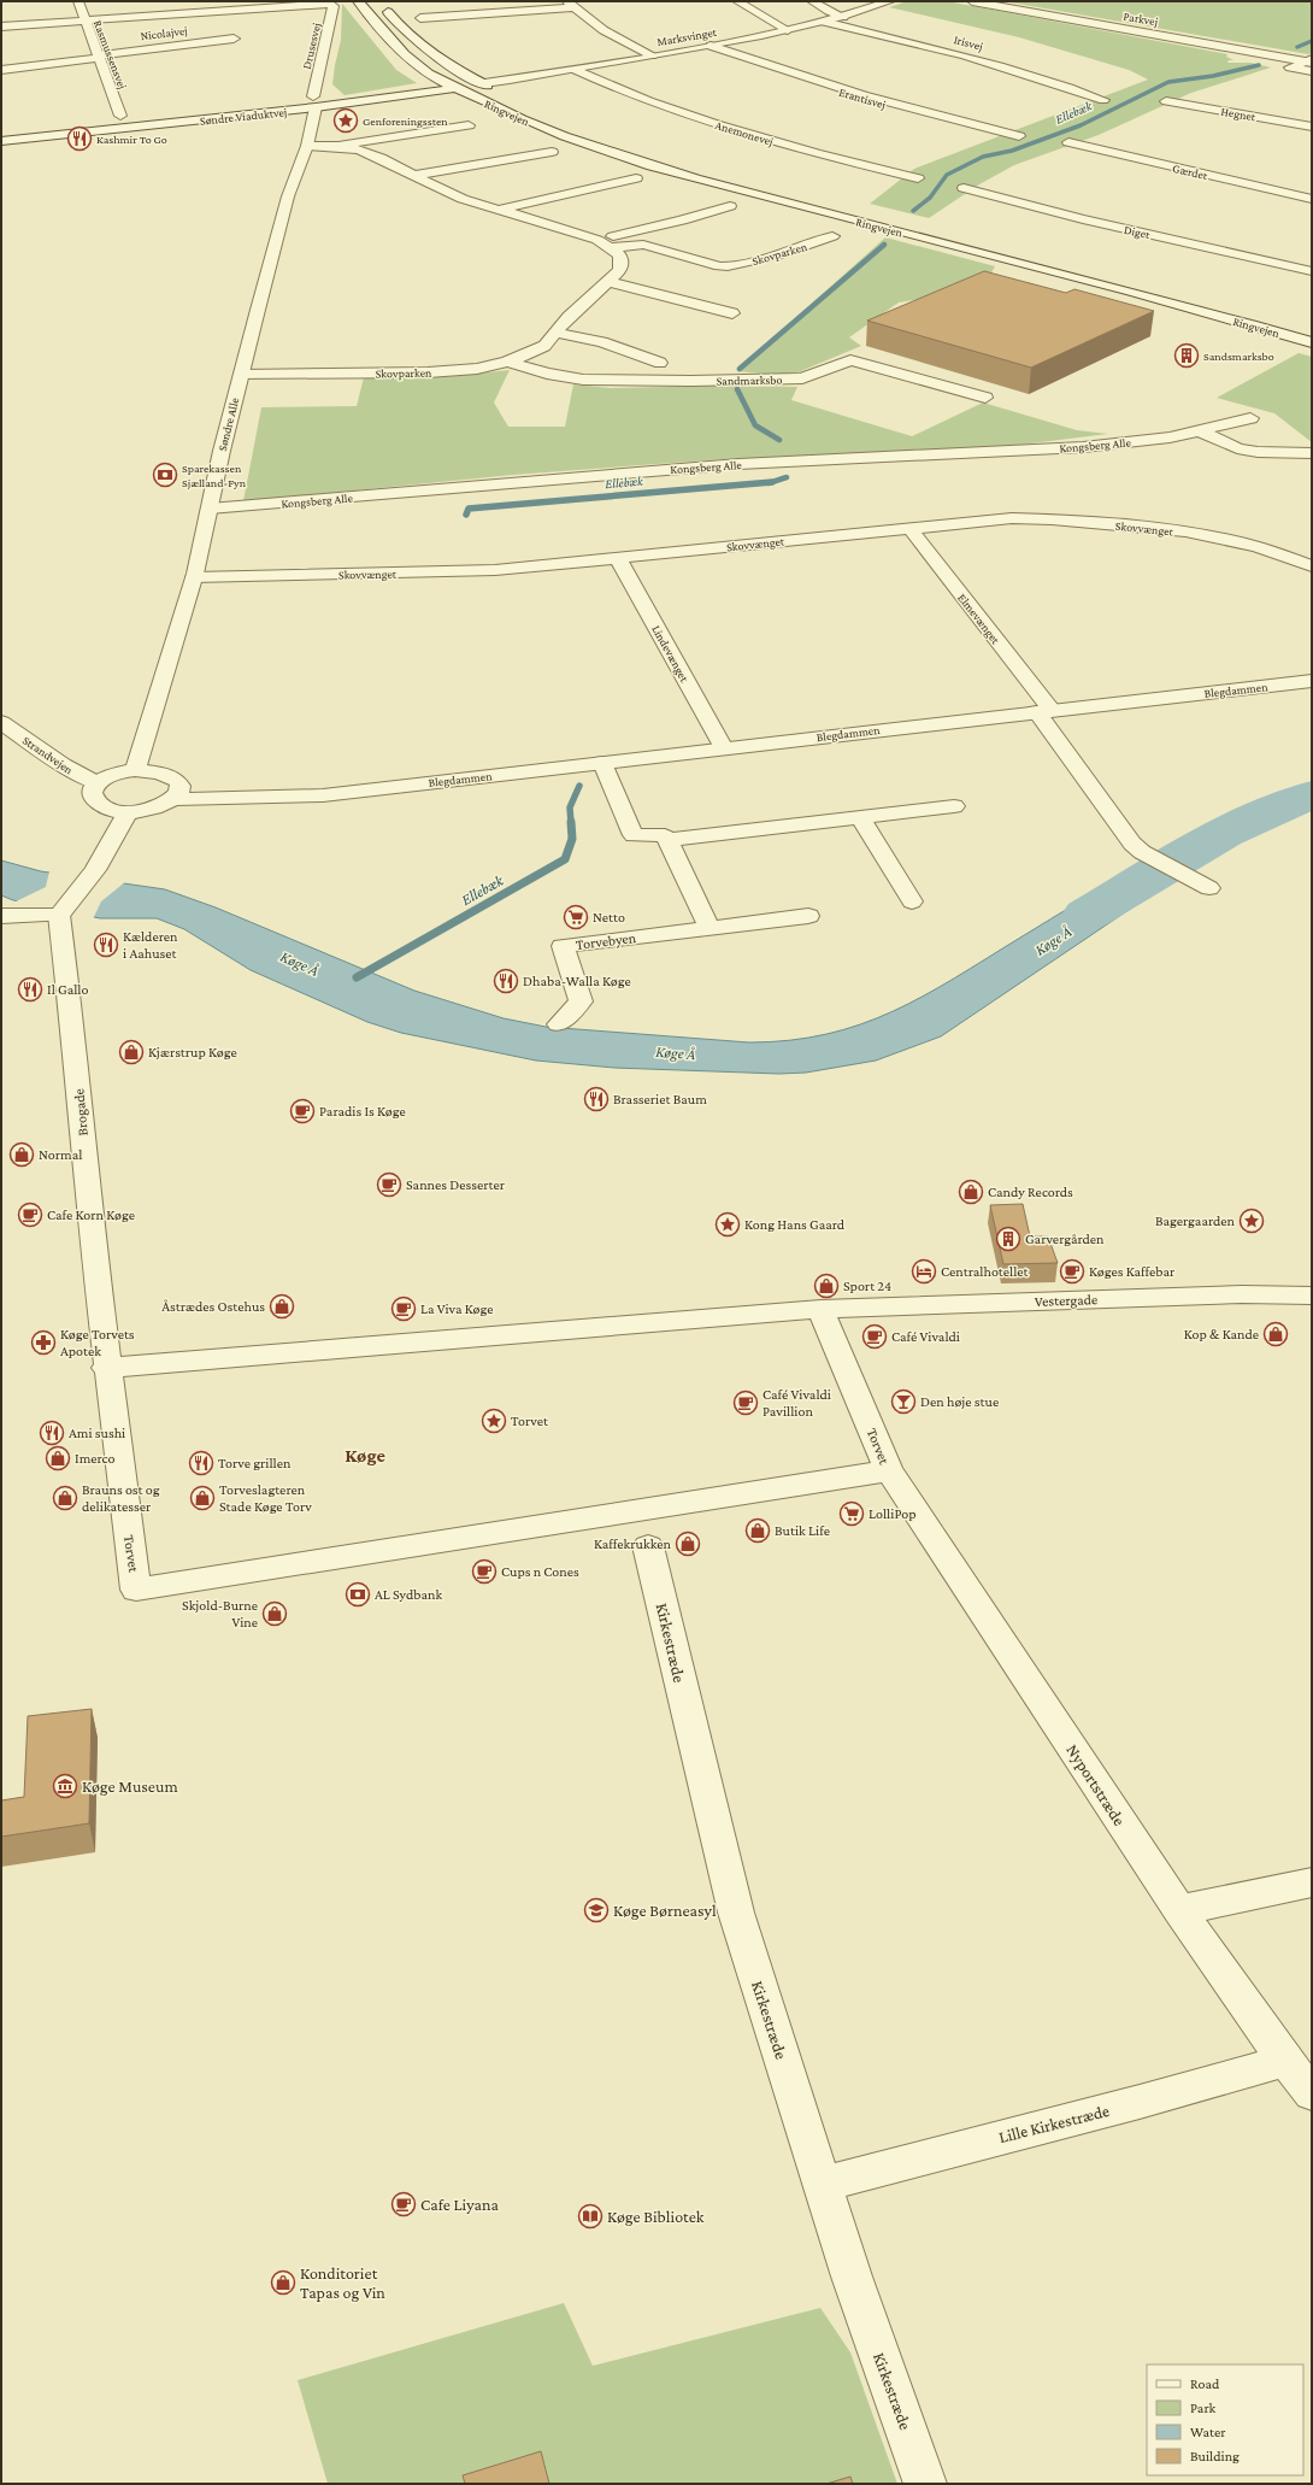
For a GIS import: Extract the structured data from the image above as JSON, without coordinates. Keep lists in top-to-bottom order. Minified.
{"streets":{"street":["Parkvej","Nicolajvej","Marksvinget","Irisvej","Drusesvej","Rasmussensvej","Erantisvej","Ringvejen","Hegnet","Søndre Viaduktvej","Anemonevej","Gærdet","Diget","Skovparken","Sandmarksbo","Søndre Alle","Kongsberg Alle","Skovvænget","Elmevænget","Lindevænget","Blegdammen","Strandvejen","Torvebyen","Brogade","Vestergade","Torvet","Kirkestræde","Nyportstræde","Lille Kirkestræde"]},"crossings":[["Nicolajvej","Rasmussensvej"],["Marksvinget","Irisvej"],["Marksvinget","Erantisvej"],["Marksvinget","Ringvejen"],["Marksvinget","Søndre Viaduktvej"],["Marksvinget","Anemonevej"],["Drusesvej","Rasmussensvej"],["Drusesvej","Søndre Viaduktvej"],["Drusesvej","Søndre Alle"],["Ringvejen","Søndre Viaduktvej"],["Søndre Viaduktvej","Søndre Alle"],["Skovparken","Sandmarksbo"],["Skovparken","Søndre Alle"],["Søndre Alle","Kongsberg Alle"],["Søndre Alle","Skovvænget"],["Skovvænget","Elmevænget"],["Skovvænget","Lindevænget"],["Elmevænget","Blegdammen"],["Lindevænget","Blegdammen"],["Brogade","Torvet"],["Vestergade","Torvet"],["Torvet","Nyportstræde"],["Kirkestræde","Lille Kirkestræde"],["Nyportstræde","Lille Kirkestræde"]],"districts":["Køge"],"water":["Ellebæk","Køge Å"],"places":{"place":["Genforeningssten","Bagergaarden","Kong Hans Gaard","Torvet"],"restaurant":["Kashmir To Go","Kælderen i Aahuset","Dhaba-Walla Køge","Il Gallo","Brasseriet Baum","Ami sushi","Torve grillen"],"building":["Sandsmarksbo","Garvergården"],"bank":["Sparekassen Sjælland-Fyn","AL Sydbank"],"supermarket":["Netto","LolliPop"],"shop":["Kjærstrup Køge","Normal","Candy Records","Sport 24","Åstrædes Ostehus","Kop & Kande","Imerco","Brauns ost og delikatesser","Torveslagteren Stade Køge Torv","Butik Life","Kaffekrukken","Skjold-Burne Vine","Konditoriet Tapas og Vin"],"cafe":["Paradis Is Køge","Sannes Desserter","Cafe Korn Køge","Køges Kaffebar","La Viva Køge","Café Vivaldi","Café Vivaldi Pavillion","Cups n Cones","Cafe Liyana"],"hotel":["Centralhotellet"],"pharmacy":["Køge Torvets Apotek"],"bar":["Den høje stue"],"museum":["Køge Museum"],"school or university":["Køge Børneasyl"],"library":["Køge Bibliotek"]},"legend":["Road","Park","Water","Building"]}
